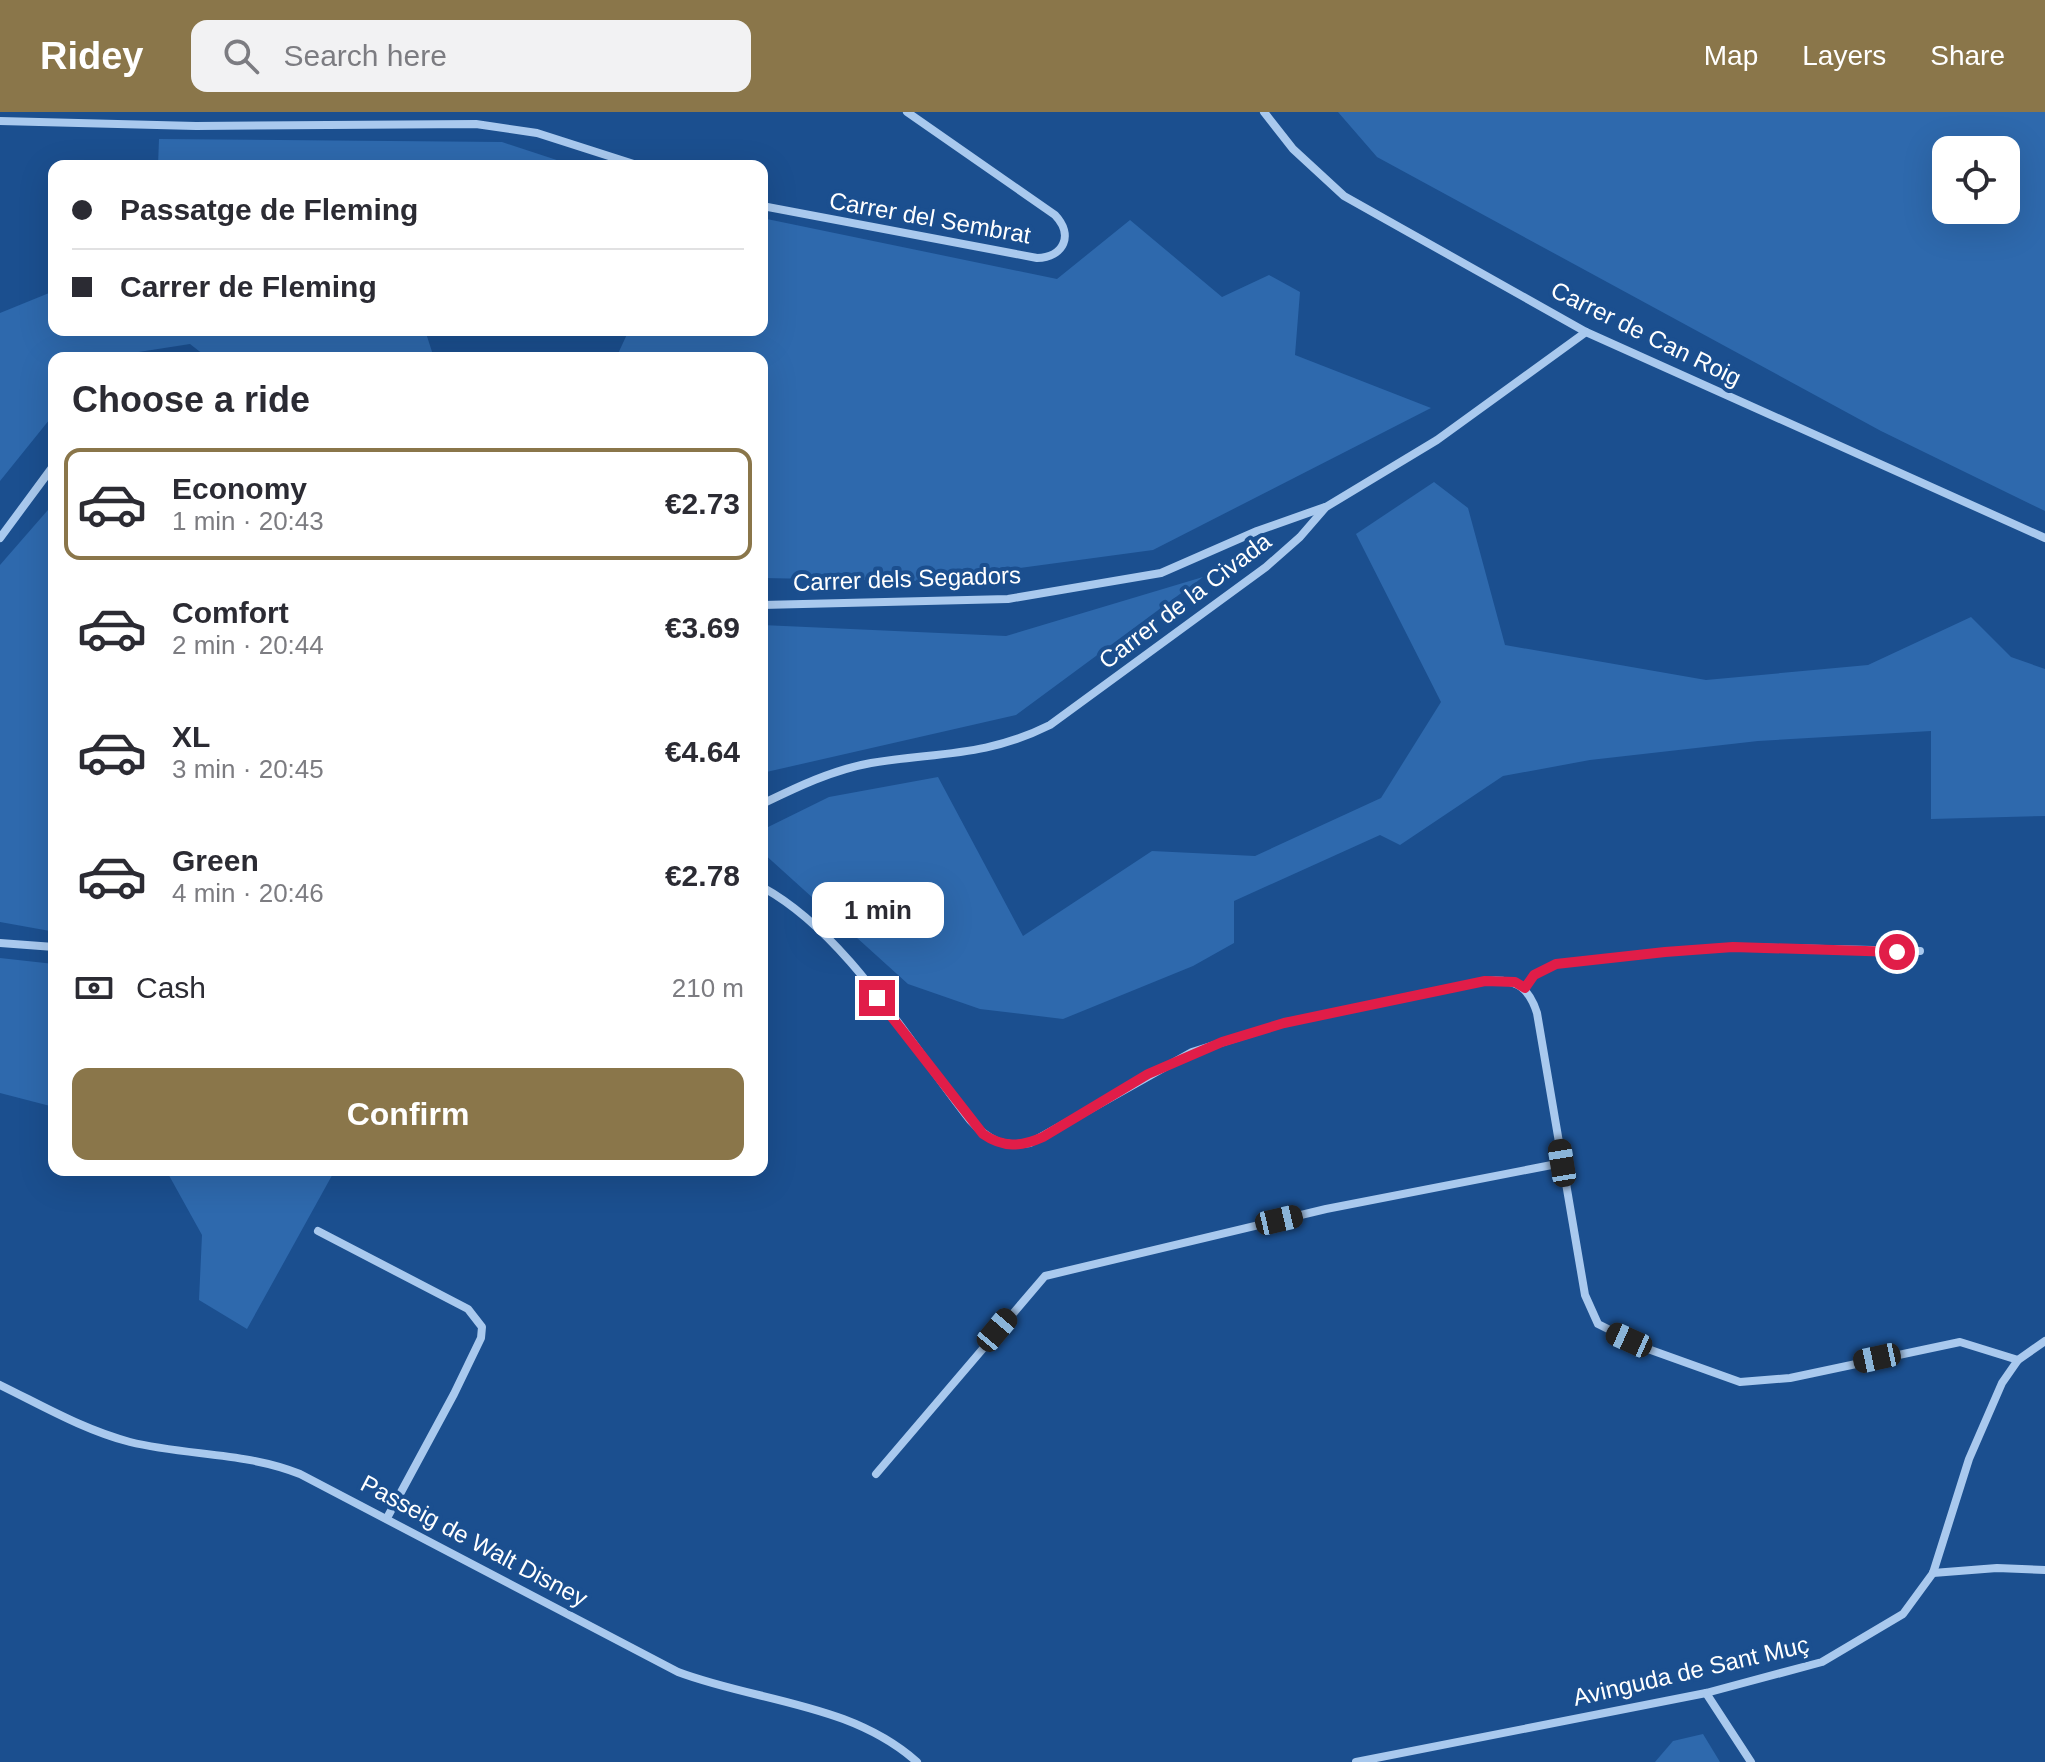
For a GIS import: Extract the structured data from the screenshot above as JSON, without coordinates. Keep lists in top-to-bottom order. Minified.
{"streets":{"street":["Carrer del Sembrat","Carrer de Can Roig","Carrer dels Segadors","Carrer de la Civada","Passeig de Walt Disney","Avinguda de Sant Muç"]},"crossings":[["Carrer de Can Roig","Carrer de la Civada"],["Carrer dels Segadors","Carrer de la Civada"]],"page":{"header":"Ridey","search":"Search here","nav":["Map","Layers","Share"],"banner":["Passatge de Fleming","Carrer de Fleming"],"heading":"Choose a ride","list":[{"name":"Economy","note":"1 min · 20:43","value":"€2.73"},{"name":"Comfort","note":"2 min · 20:44","value":"€3.69"},{"name":"XL","note":"3 min · 20:45","value":"€4.64"},{"name":"Green","note":"4 min · 20:46","value":"€2.78"}],"bubble":"1 min","pay":["Cash","210 m"],"buttons":"Confirm"}}
